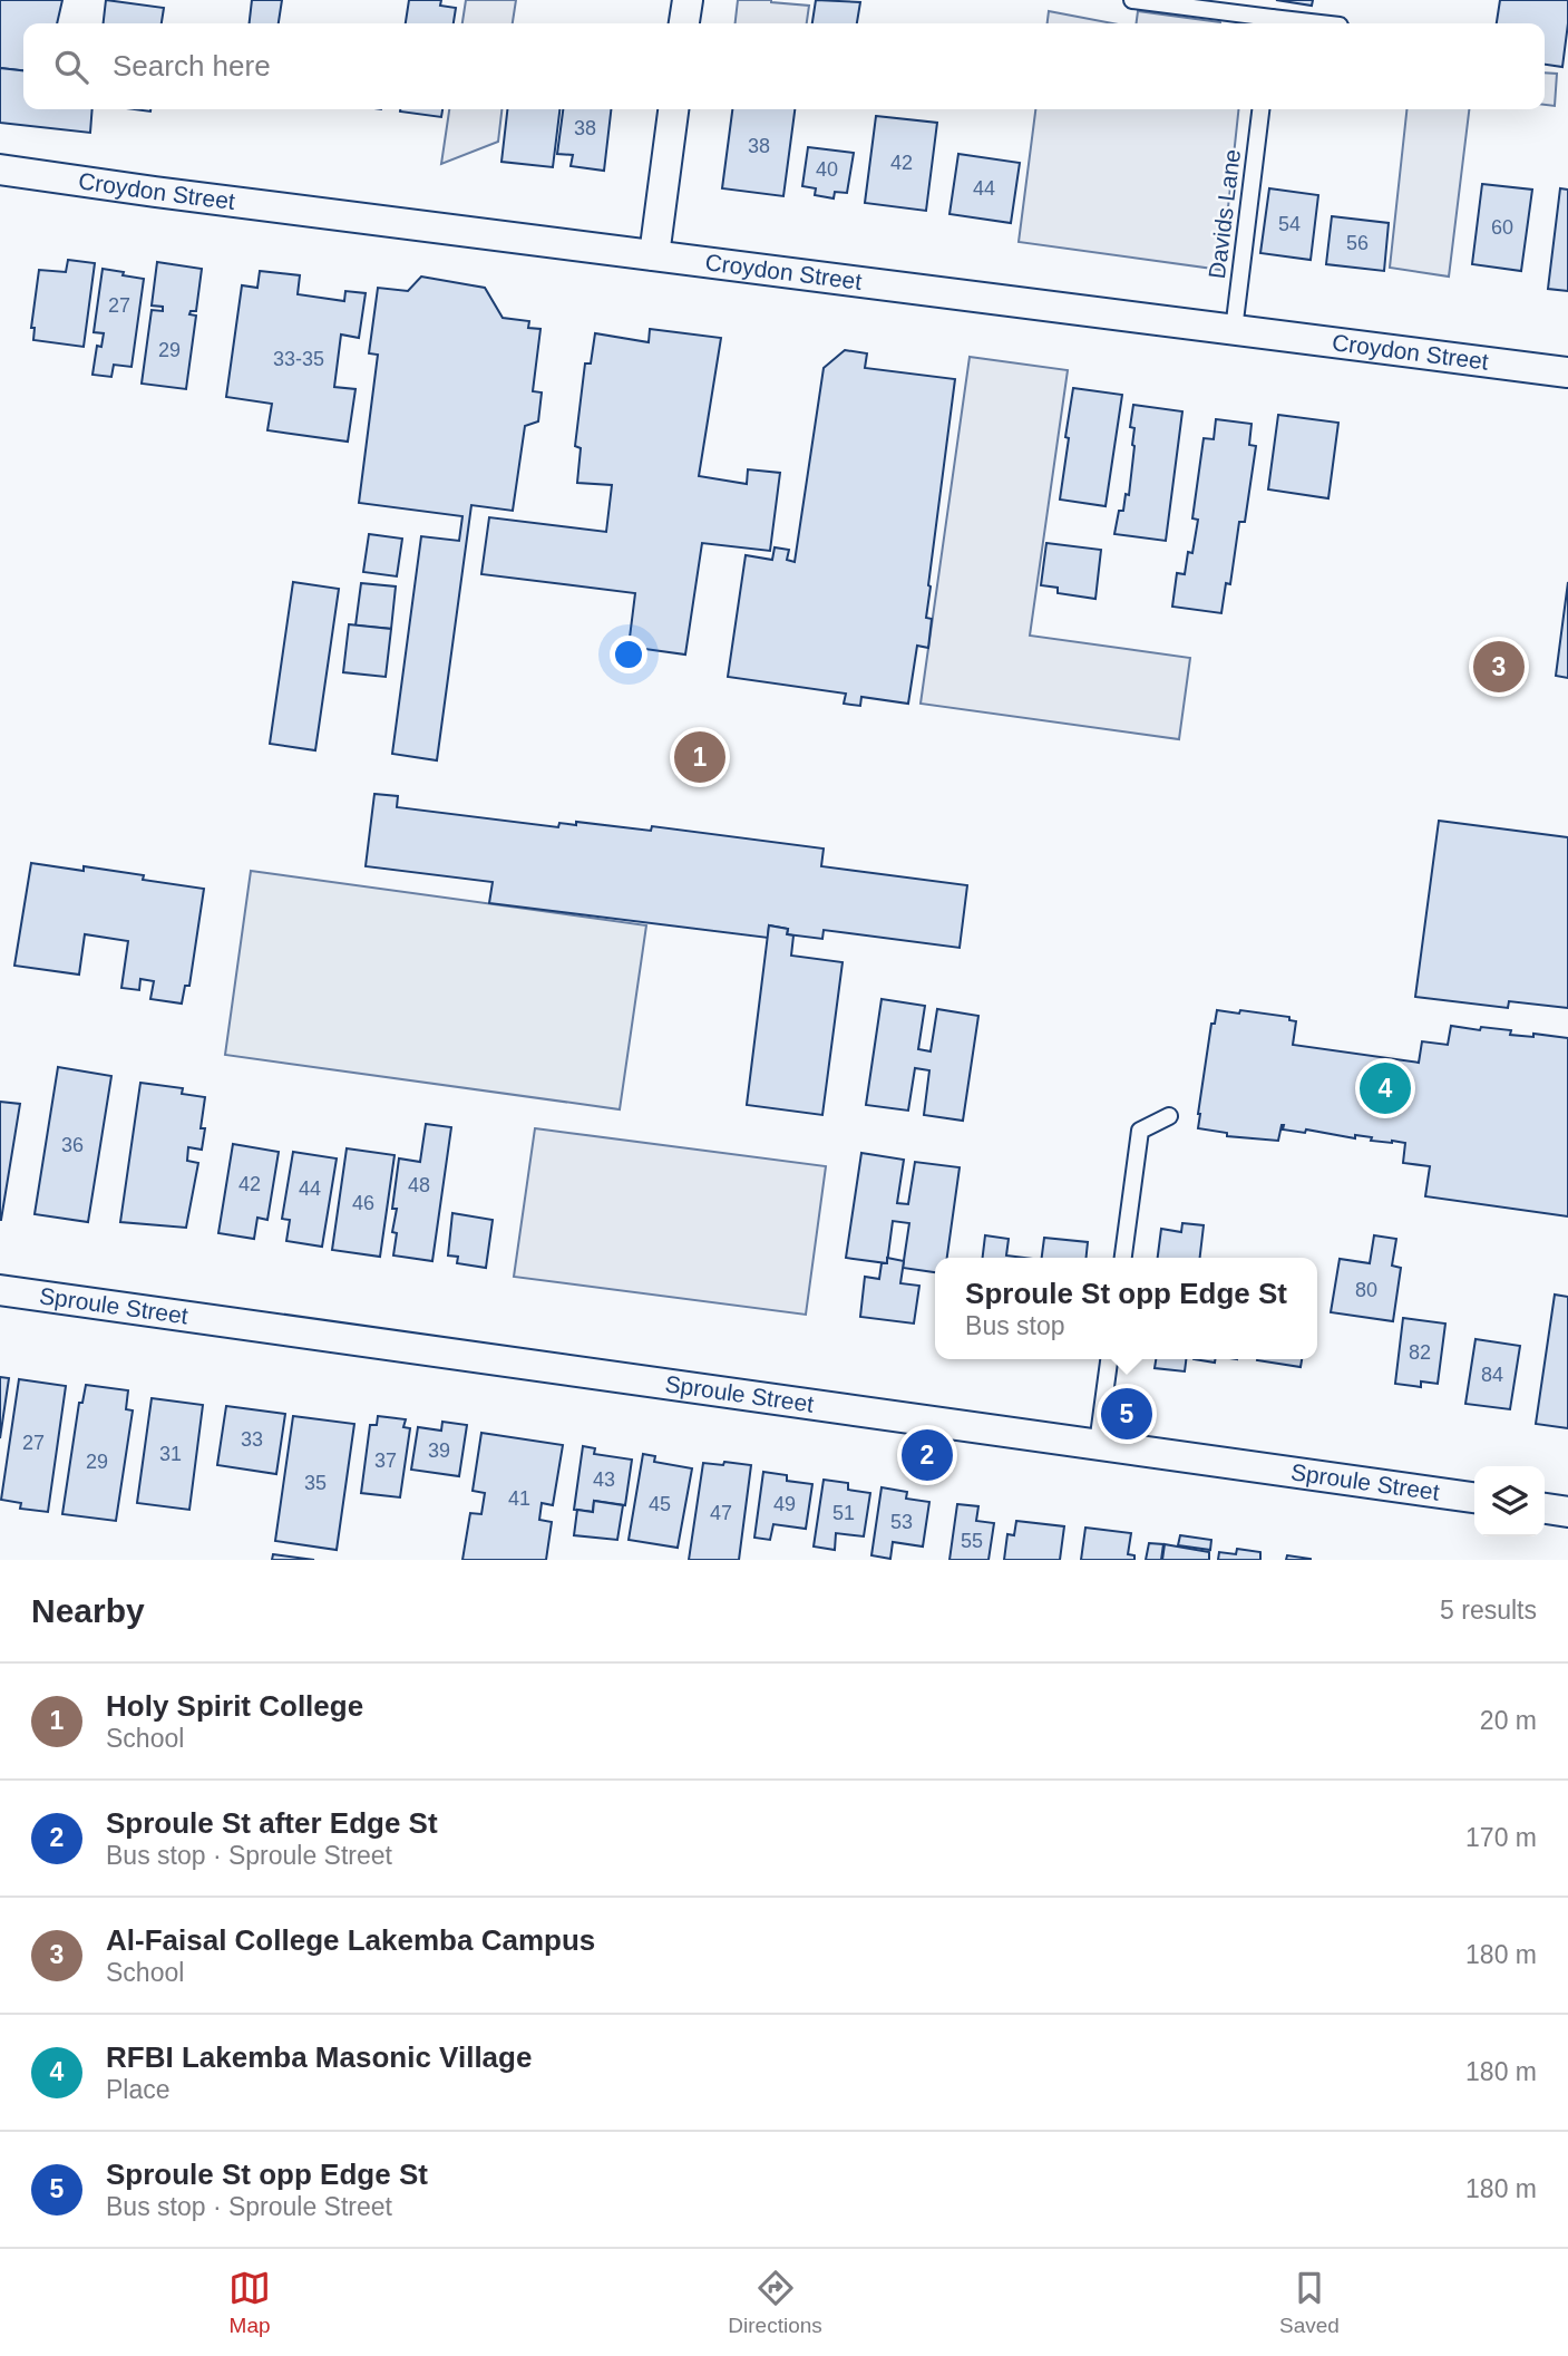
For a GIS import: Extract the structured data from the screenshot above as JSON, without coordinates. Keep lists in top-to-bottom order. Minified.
{"streets":{"street":["Croydon Street","Sproule Street"],"lane":["Davids Lane"]},"crossings":[["Croydon Street","Davids Lane"]],"house_numbers":["38","38","42","40","44","54","60","56","27","29","33-35","36","42","48","44","46","80","82","84","33","27","39","31","37","29","43","35","41","45","49","47","51","53","55"],"page":{"search":"Search here","pins":["3","1","4","5","2"],"popup":["Sproule St opp Edge St","Bus stop"],"heading":["Nearby","5 results"],"list":[{"mark":"1","name":"Holy Spirit College","note":"School","value":"20 m"},{"mark":"2","name":"Sproule St after Edge St","note":"Bus stop · Sproule Street","value":"170 m"},{"mark":"3","name":"Al-Faisal College Lakemba Campus","note":"School","value":"180 m"},{"mark":"4","name":"RFBI Lakemba Masonic Village","note":"Place","value":"180 m"},{"mark":"5","name":"Sproule St opp Edge St","note":"Bus stop · Sproule Street","value":"180 m"}],"nav":["Map","Directions","Saved"]}}
